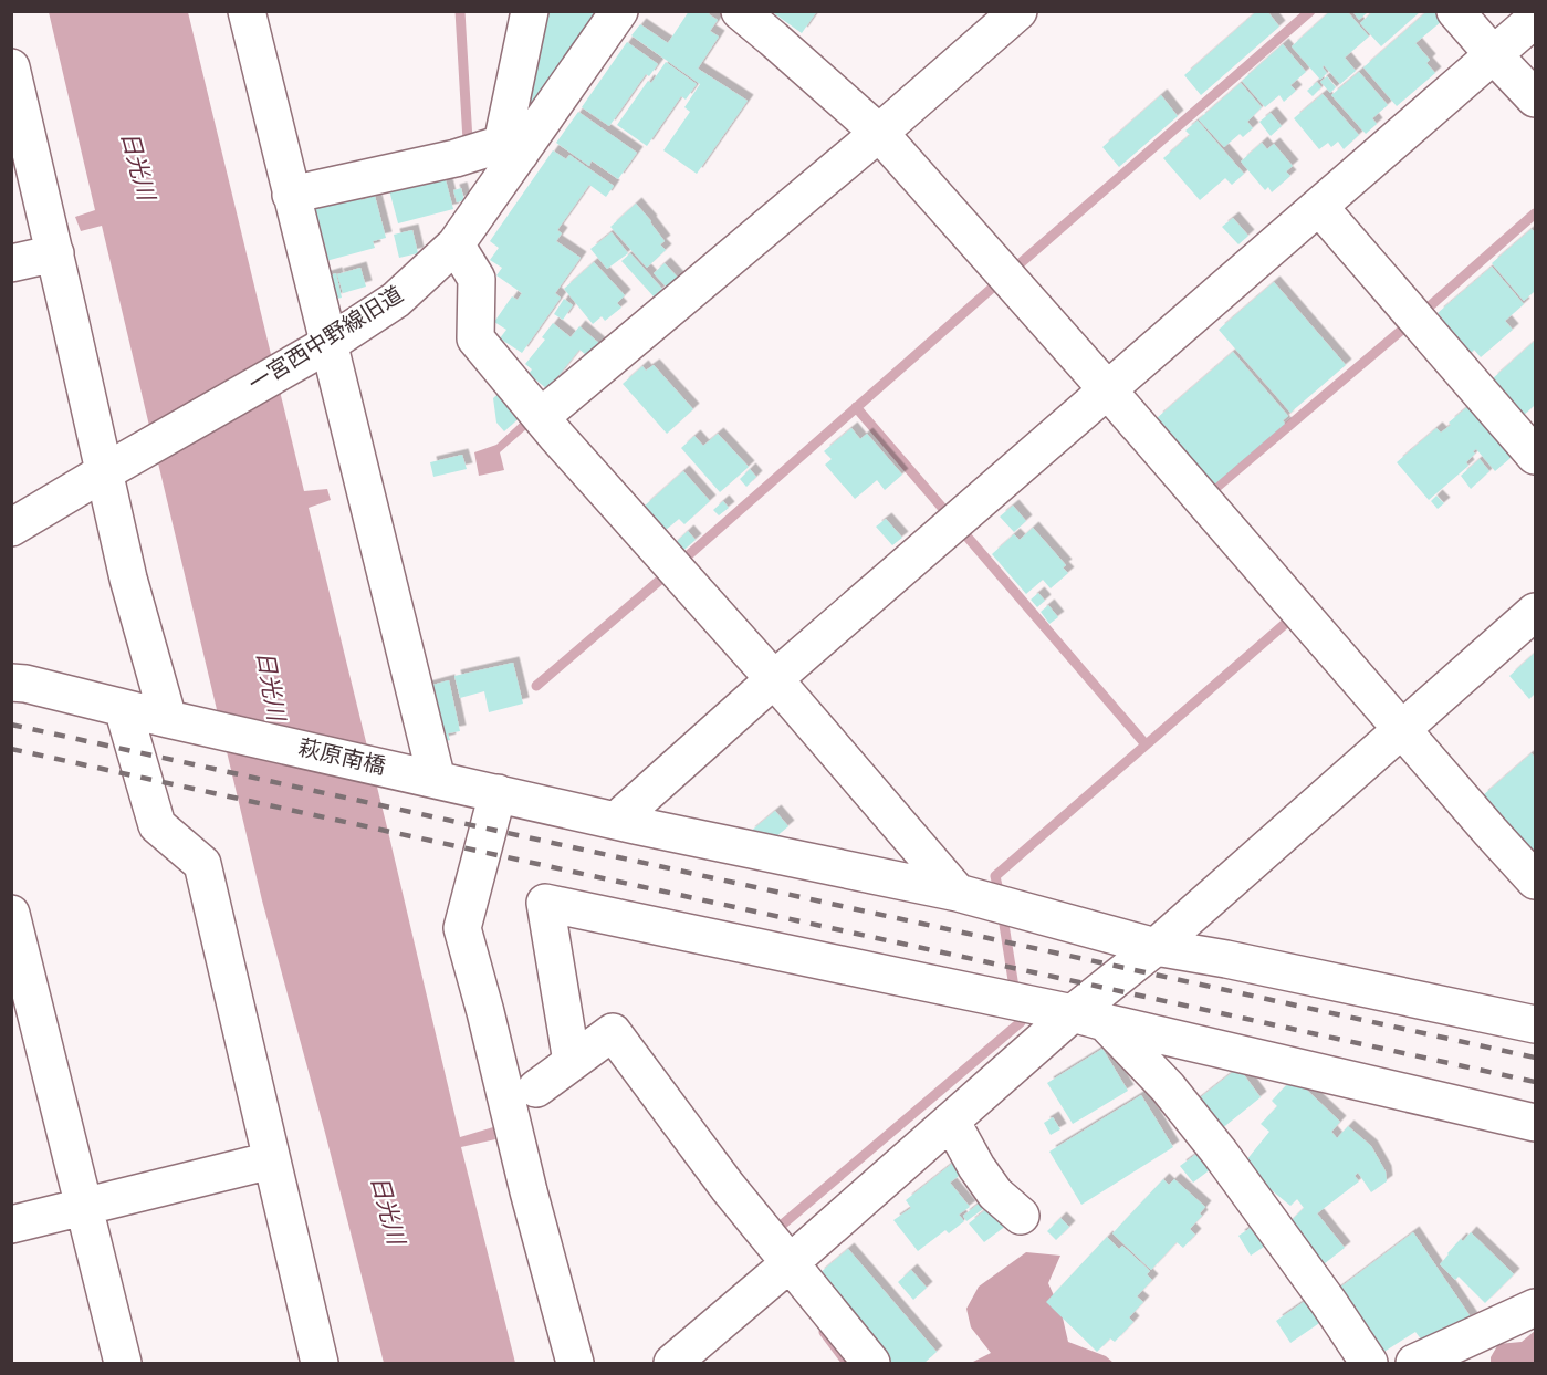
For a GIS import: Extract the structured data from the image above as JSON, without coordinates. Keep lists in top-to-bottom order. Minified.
{"streets":{"street":["一宮西中野線旧道","萩原南橋"]},"water":["日光川"]}
